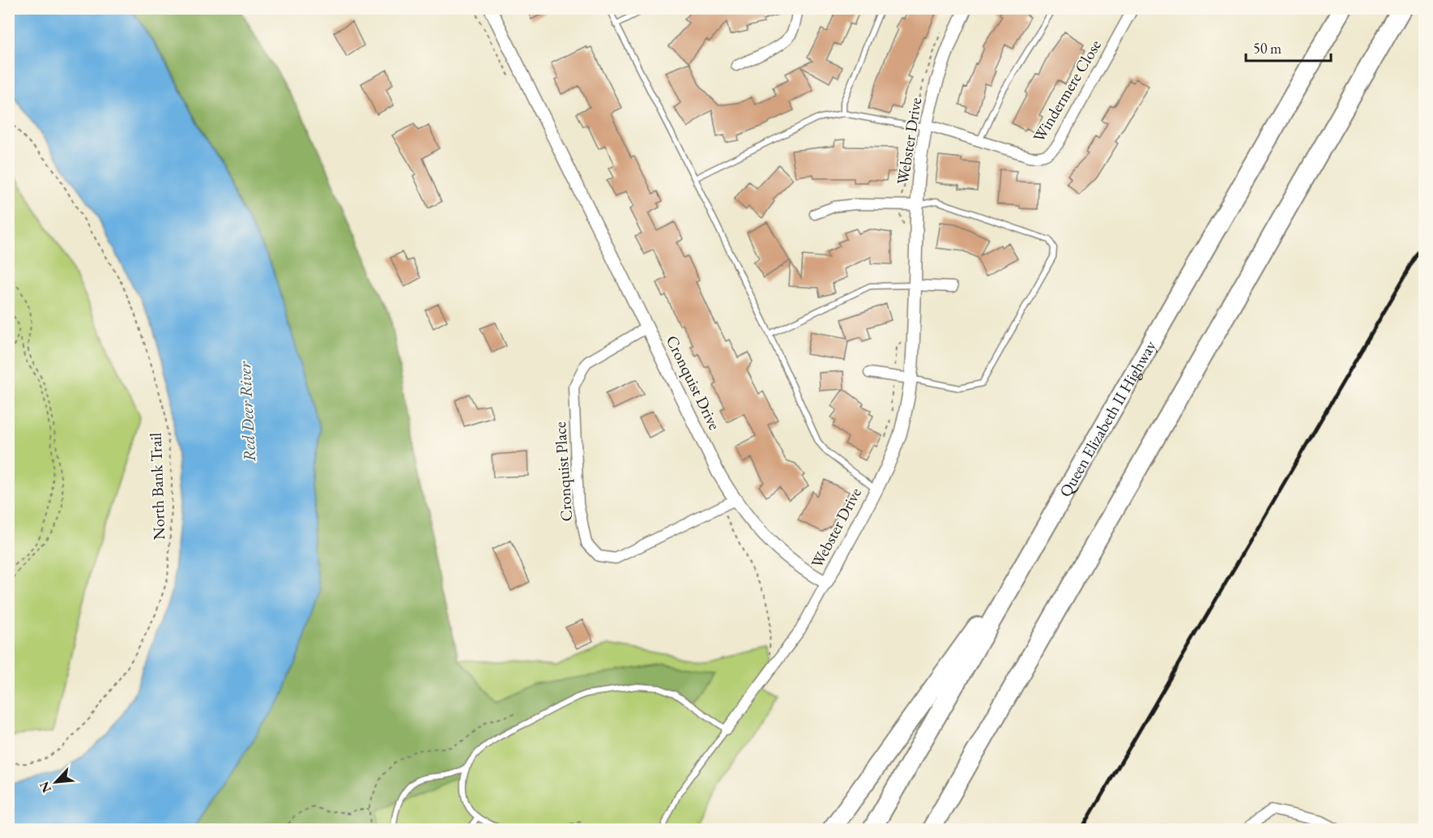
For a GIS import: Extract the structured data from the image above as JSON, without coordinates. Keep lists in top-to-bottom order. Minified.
{"streets":{"highway":["Queen Elizabeth II Highway"],"street":["Windermere Close","Webster Drive","Cronquist Drive","Cronquist Place"],"path":["North Bank Trail"]},"crossings":[["Windermere Close","Webster Drive"],["Webster Drive","Cronquist Drive"],["Cronquist Drive","Cronquist Place"]],"water":["Red Deer River"],"scale_bar":"50 m","north":"bottom left"}
